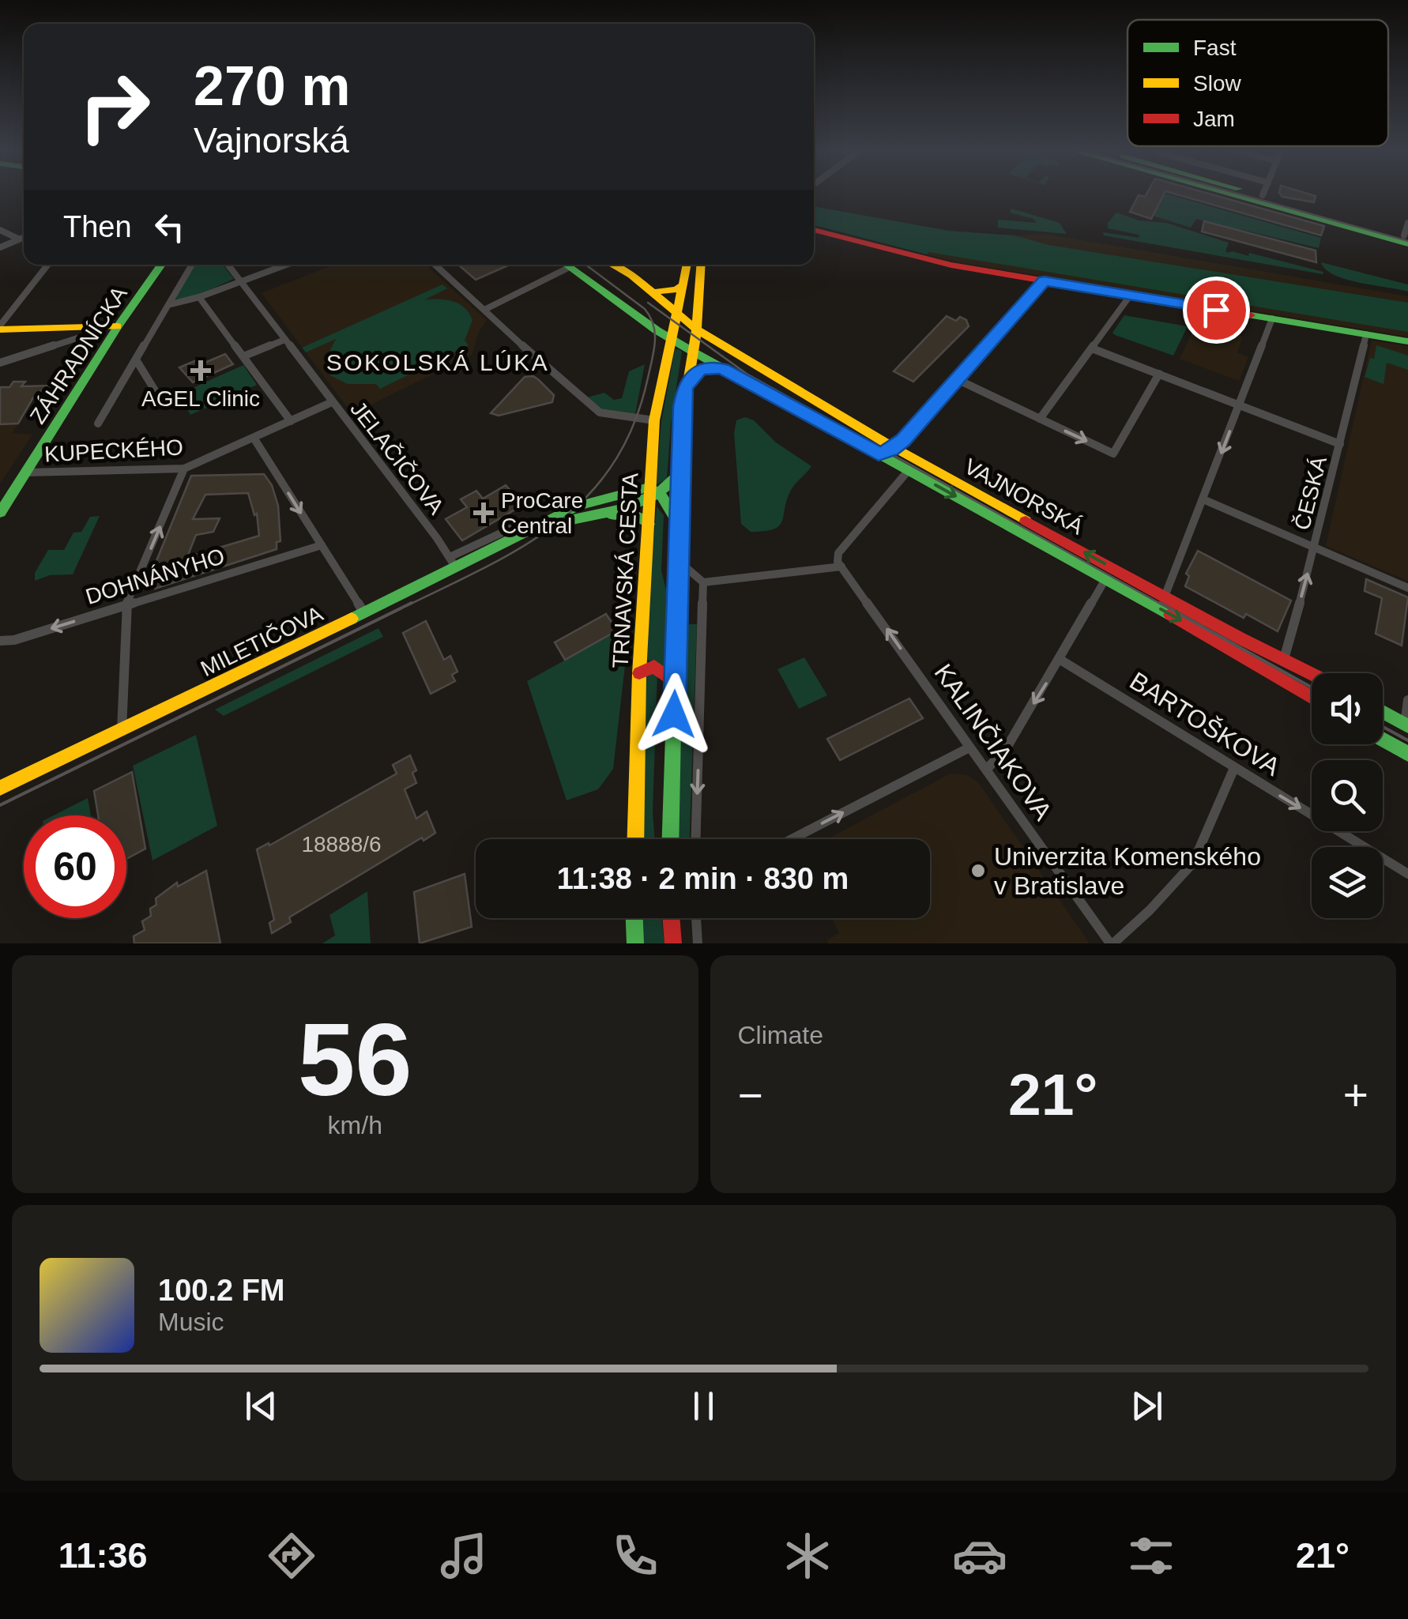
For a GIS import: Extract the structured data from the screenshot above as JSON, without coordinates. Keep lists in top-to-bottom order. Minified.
{"streets":{"main road":["ZÁHRADNÍCKA","VAJNORSKÁ","TRNAVSKÁ CESTA","MILETIČOVA"],"street":["KUPECKÉHO","JELAČIČOVA","ČESKÁ","DOHNÁNYHO","BARTOŠKOVA","KALINČIAKOVA"]},"crossings":[["ZÁHRADNÍCKA","KUPECKÉHO"],["KUPECKÉHO","JELAČIČOVA"],["JELAČIČOVA","MILETIČOVA"],["ČESKÁ","VAJNORSKÁ"],["VAJNORSKÁ","TRNAVSKÁ CESTA"],["TRNAVSKÁ CESTA","MILETIČOVA"]],"one_way":["DOHNÁNYHO","BARTOŠKOVA","KALINČIAKOVA"],"districts":["SOKOLSKÁ LÚKA"],"places":{"health":["AGEL Clinic","ProCare Central"],"other":["Univerzita Komenského v Bratislave"]},"house_numbers":["18888/6"],"legend":["Fast","Slow","Jam"],"page":{"turn":["270 m","Vajnorská"],"then":"Then","limit":"60","trip":"11:38 · 2 min · 830 m","tile":[["56","km/h"],"Climate"],"heat":["−","21°","+"],"song":["100.2 FM","Music"],"tabs":["11:36","21°"]}}
